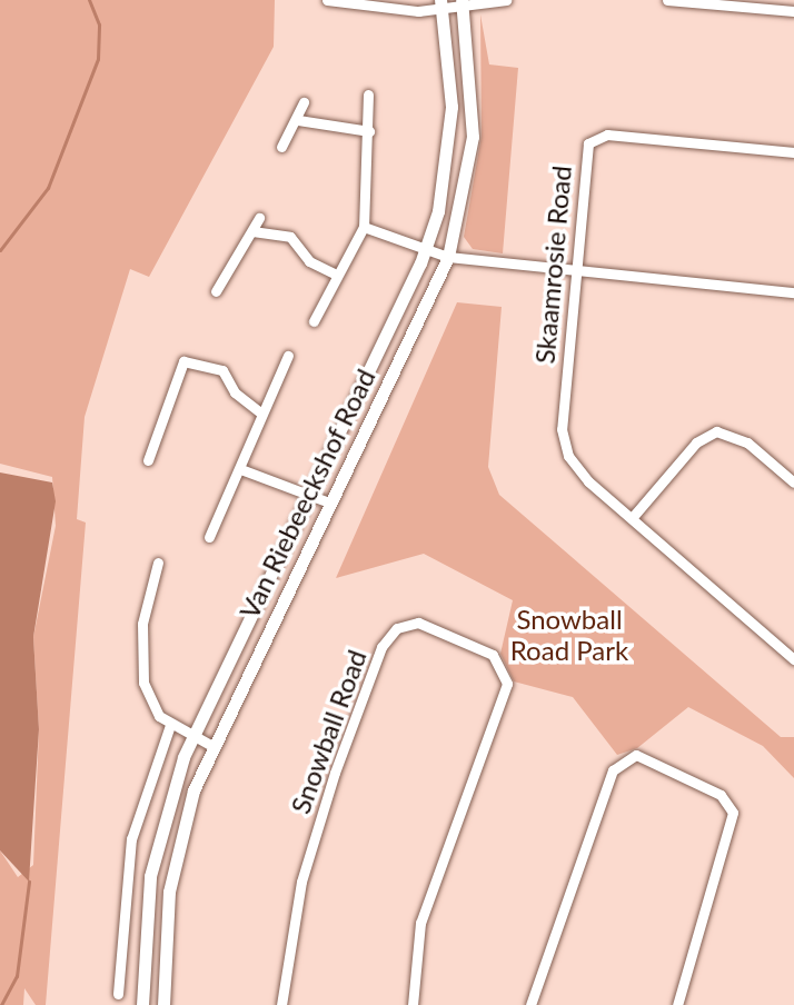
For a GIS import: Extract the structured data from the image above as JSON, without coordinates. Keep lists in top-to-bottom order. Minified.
{"streets":{"street":["Skaamrosie Road","Van Riebeeckshof Road","Snowball Road"]},"parks":["Snowball Road Park"]}
